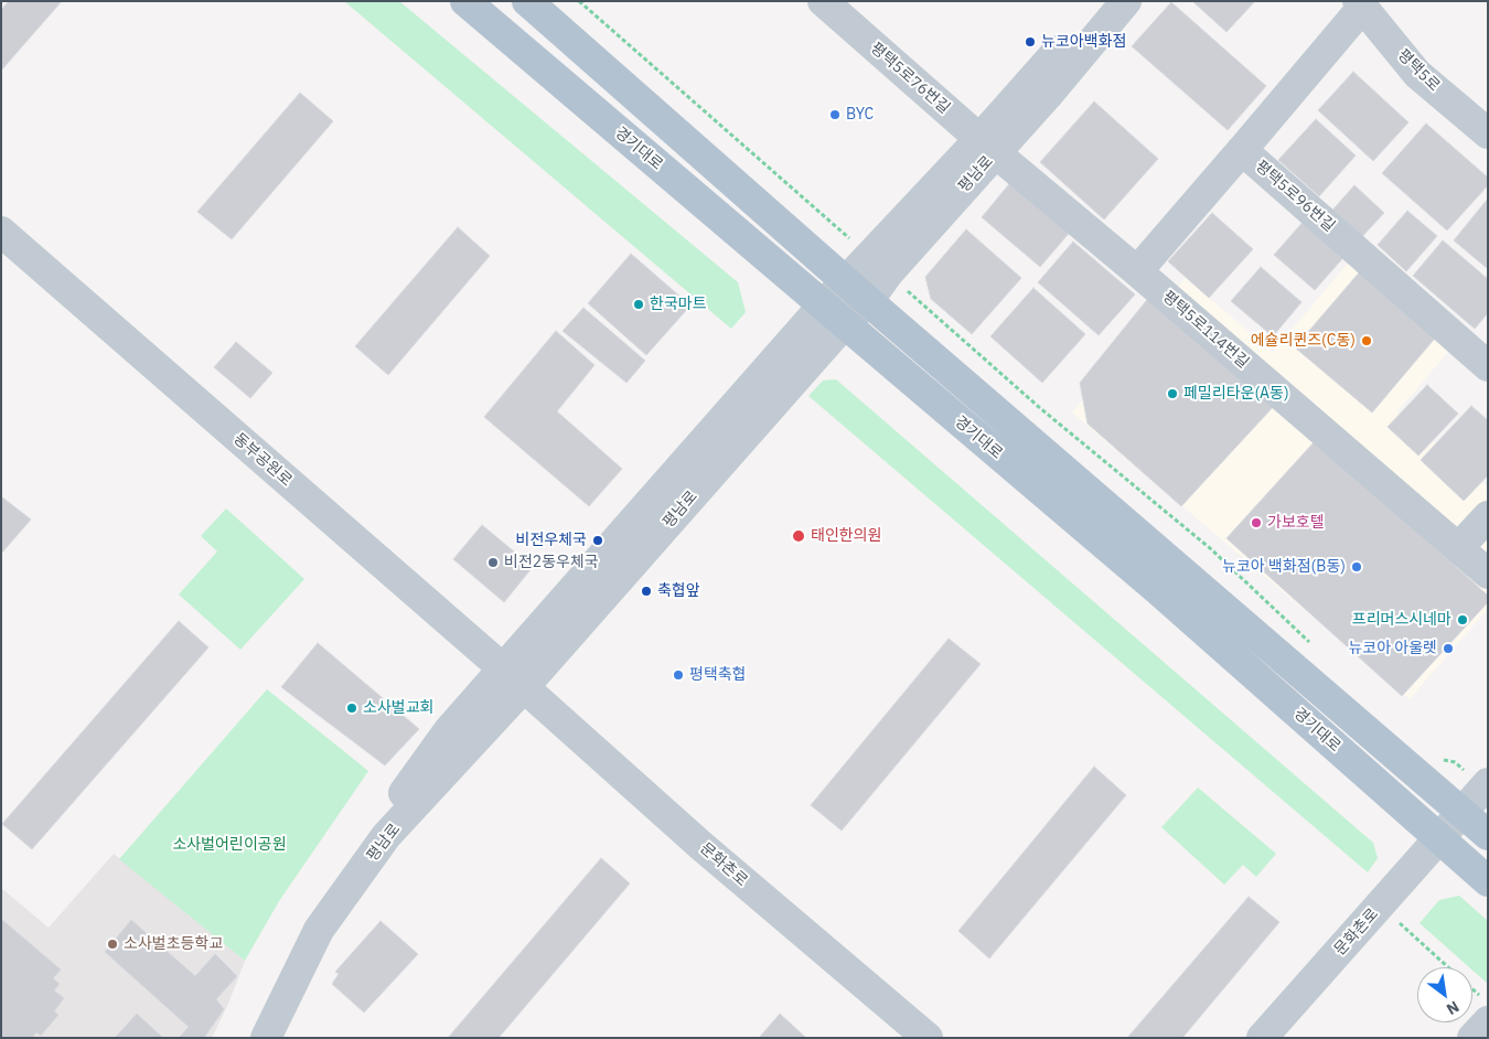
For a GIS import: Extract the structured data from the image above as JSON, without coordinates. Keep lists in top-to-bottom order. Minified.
{"streets":{"main road":["경기대로"],"street":["평택5로","평택5로76번길","평남로","평택5로96번길","평택5로114번길","동부공원로","문화촌로"]},"crossings":[["평택5로","평택5로96번길"],["평택5로76번길","평남로"],["평택5로76번길","평택5로114번길"],["경기대로","평남로"],["경기대로","문화촌로"],["평남로","평택5로114번길"],["평남로","동부공원로"],["평남로","문화촌로"],["동부공원로","문화촌로"]],"parks":["소사벌어린이공원"],"places":["뉴코아백화점","BYC","한국마트","에슐리퀸즈(C동)","페밀리타운(A동)","가보호텔","태인한의원","비전우체국","비전2동우체국","뉴코아 백화점(B동)","축협앞","프리머스시네마","뉴코아 아울렛","평택축협","소사벌교회","소사벌초등학교"],"north":"bottom right"}
